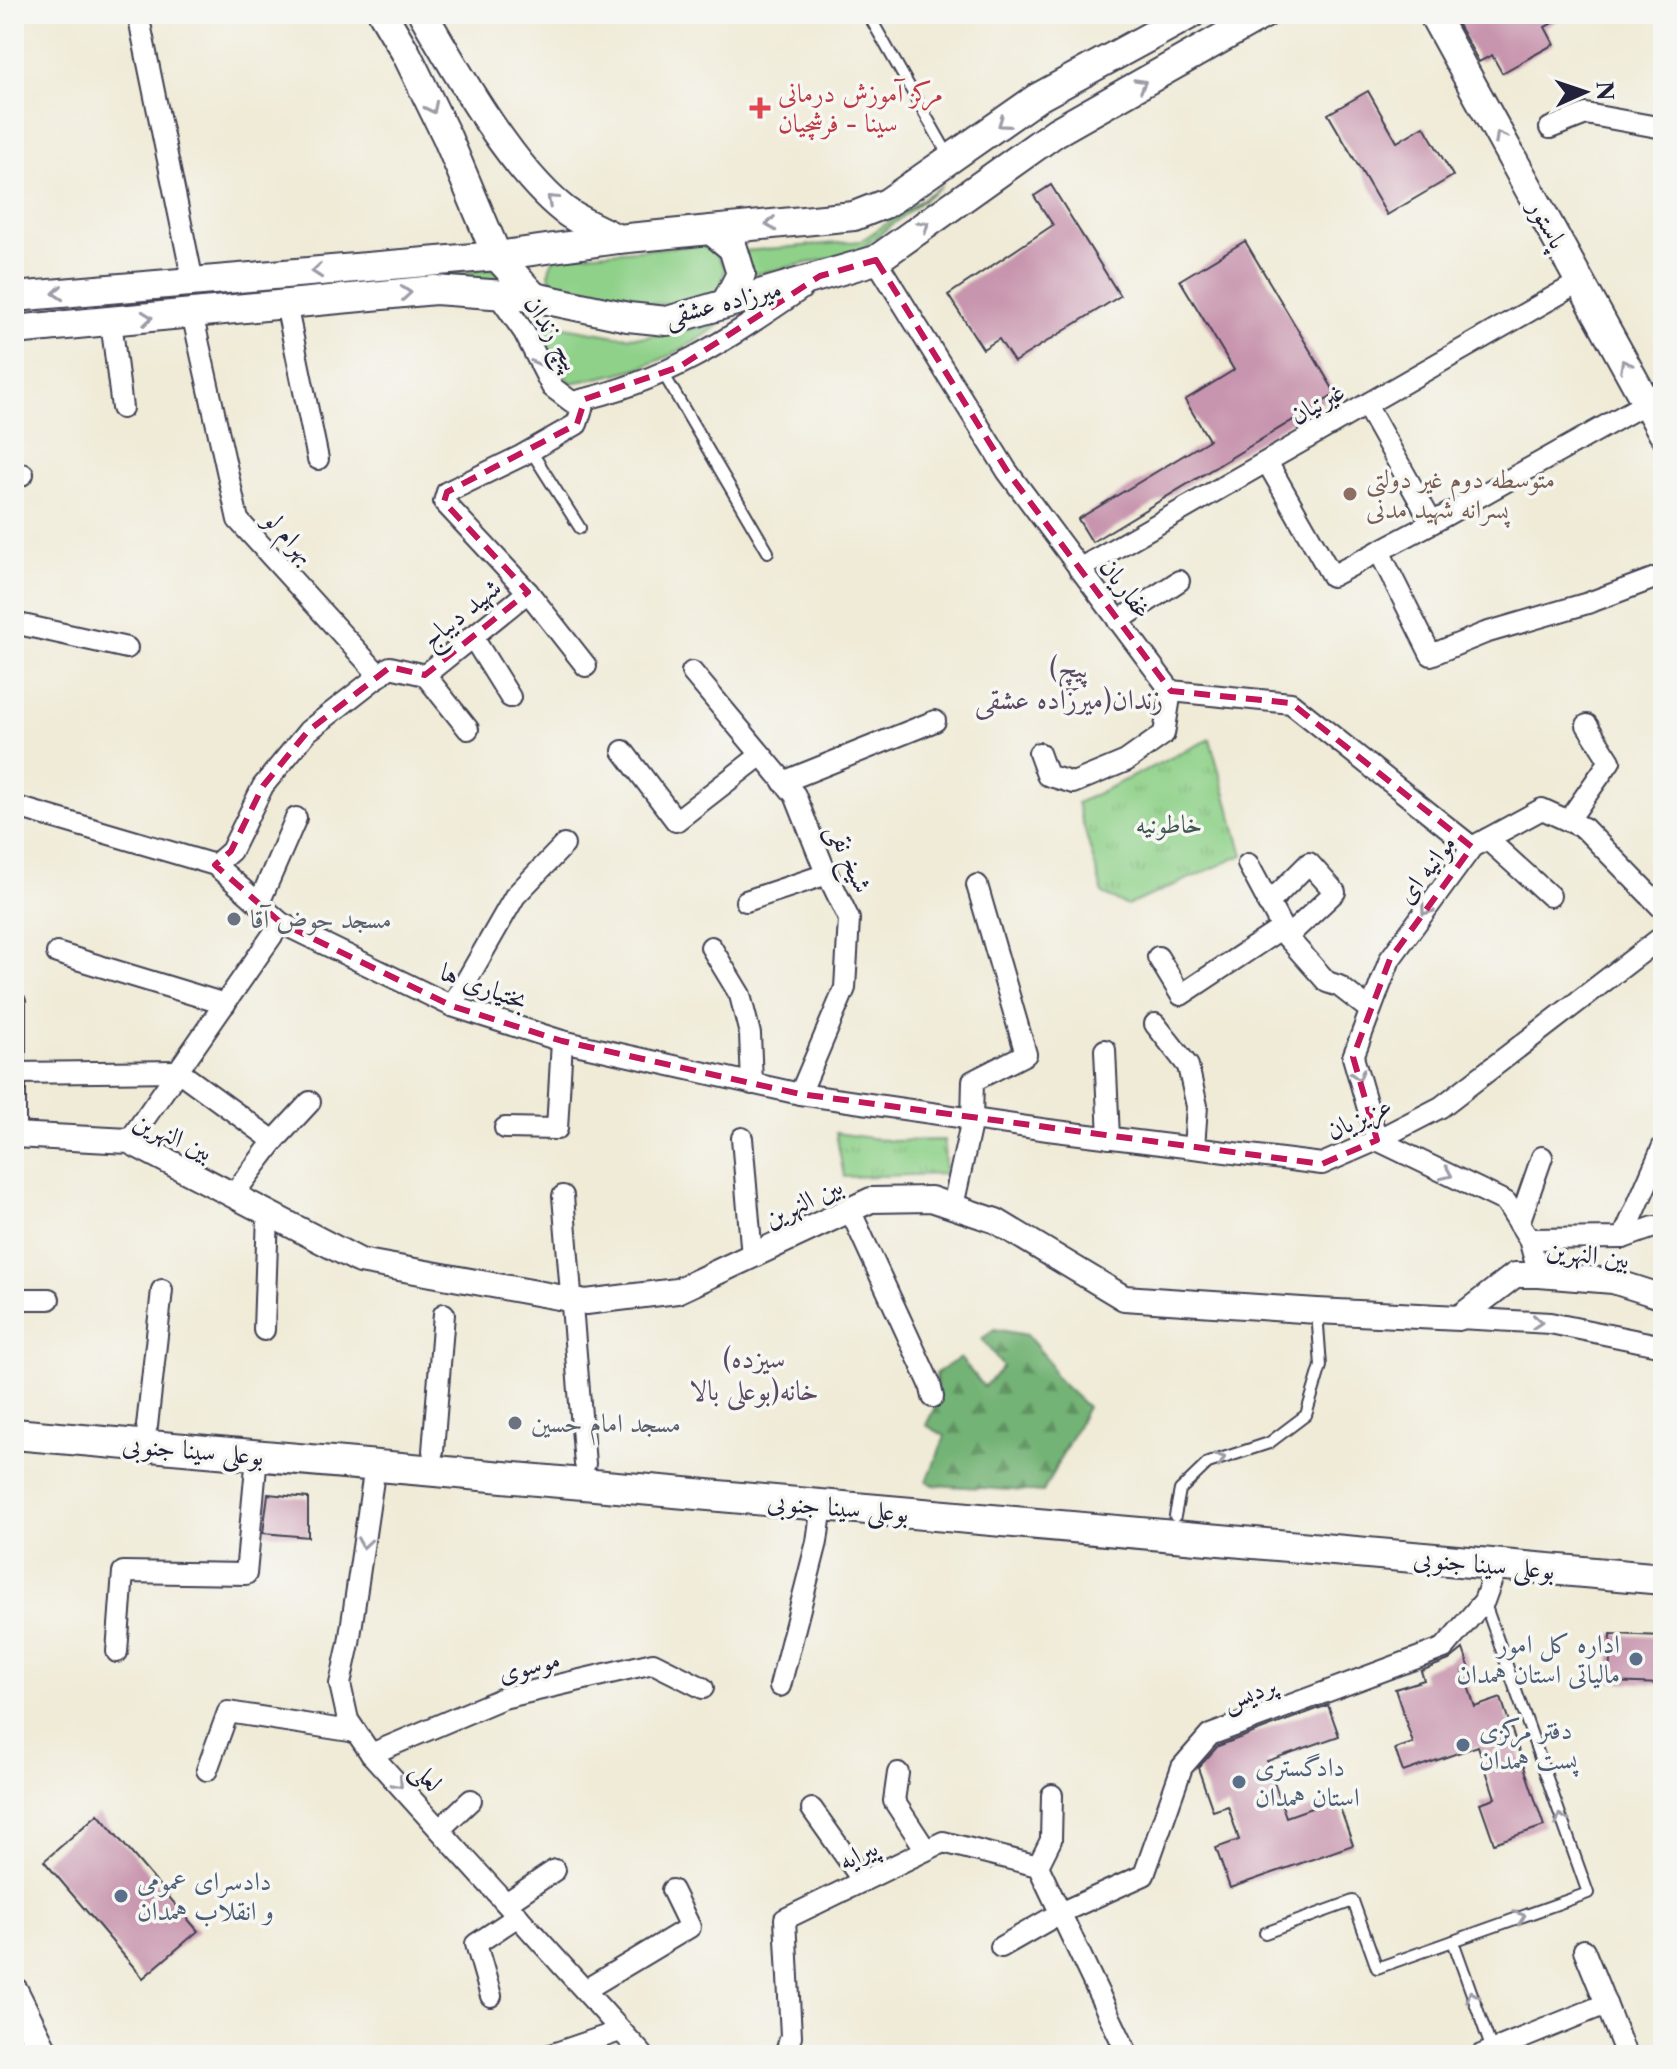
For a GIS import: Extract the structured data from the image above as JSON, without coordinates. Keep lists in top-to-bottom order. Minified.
{"streets":{"main road":["پاستور","میرزاده عشقی","بوعلی سینا جنوبی"],"street":["پیچ زندان","غیرتیان","بهرام لو","غفاریان","شهید دیباج","شیخ نقی","موانیه ای","بختیاری ها","عزیزیان","بین النهرین","موسوی","پردیس","لعلی","پیرایه"]},"crossings":[["پاستور","غیرتیان"],["میرزاده عشقی","پیچ زندان"],["میرزاده عشقی","بهرام لو"],["میرزاده عشقی","غفاریان"],["پیچ زندان","شهید دیباج"],["غیرتیان","غفاریان"],["بهرام لو","شهید دیباج"],["شیخ نقی","بختیاری ها"],["موانیه ای","عزیزیان"],["بختیاری ها","عزیزیان"],["بوعلی سینا جنوبی","پردیس"],["بوعلی سینا جنوبی","لعلی"],["موسوی","لعلی"]],"one_way":["پاستور","موانیه ای","لعلی"],"districts":["(پیچ زندان(میرزاده عشقی","(سیزده خانه(بوعلی بالا"],"parks":["خاطونیه"],"places":{"health":["مرکز آموزش درمانی سینا - فرشچیان"],"other":["متوسطه دوم غیر دولتی پسرانه شهید مدنی","مسجد حوض آقا","مسجد امام حسین","اداره کل امور مالیاتی استان همدان","دفتر مرکزی پست همدان","دادگستری استان همدان","دادسرای عمومی و انقلاب همدان"]},"north":"right"}
